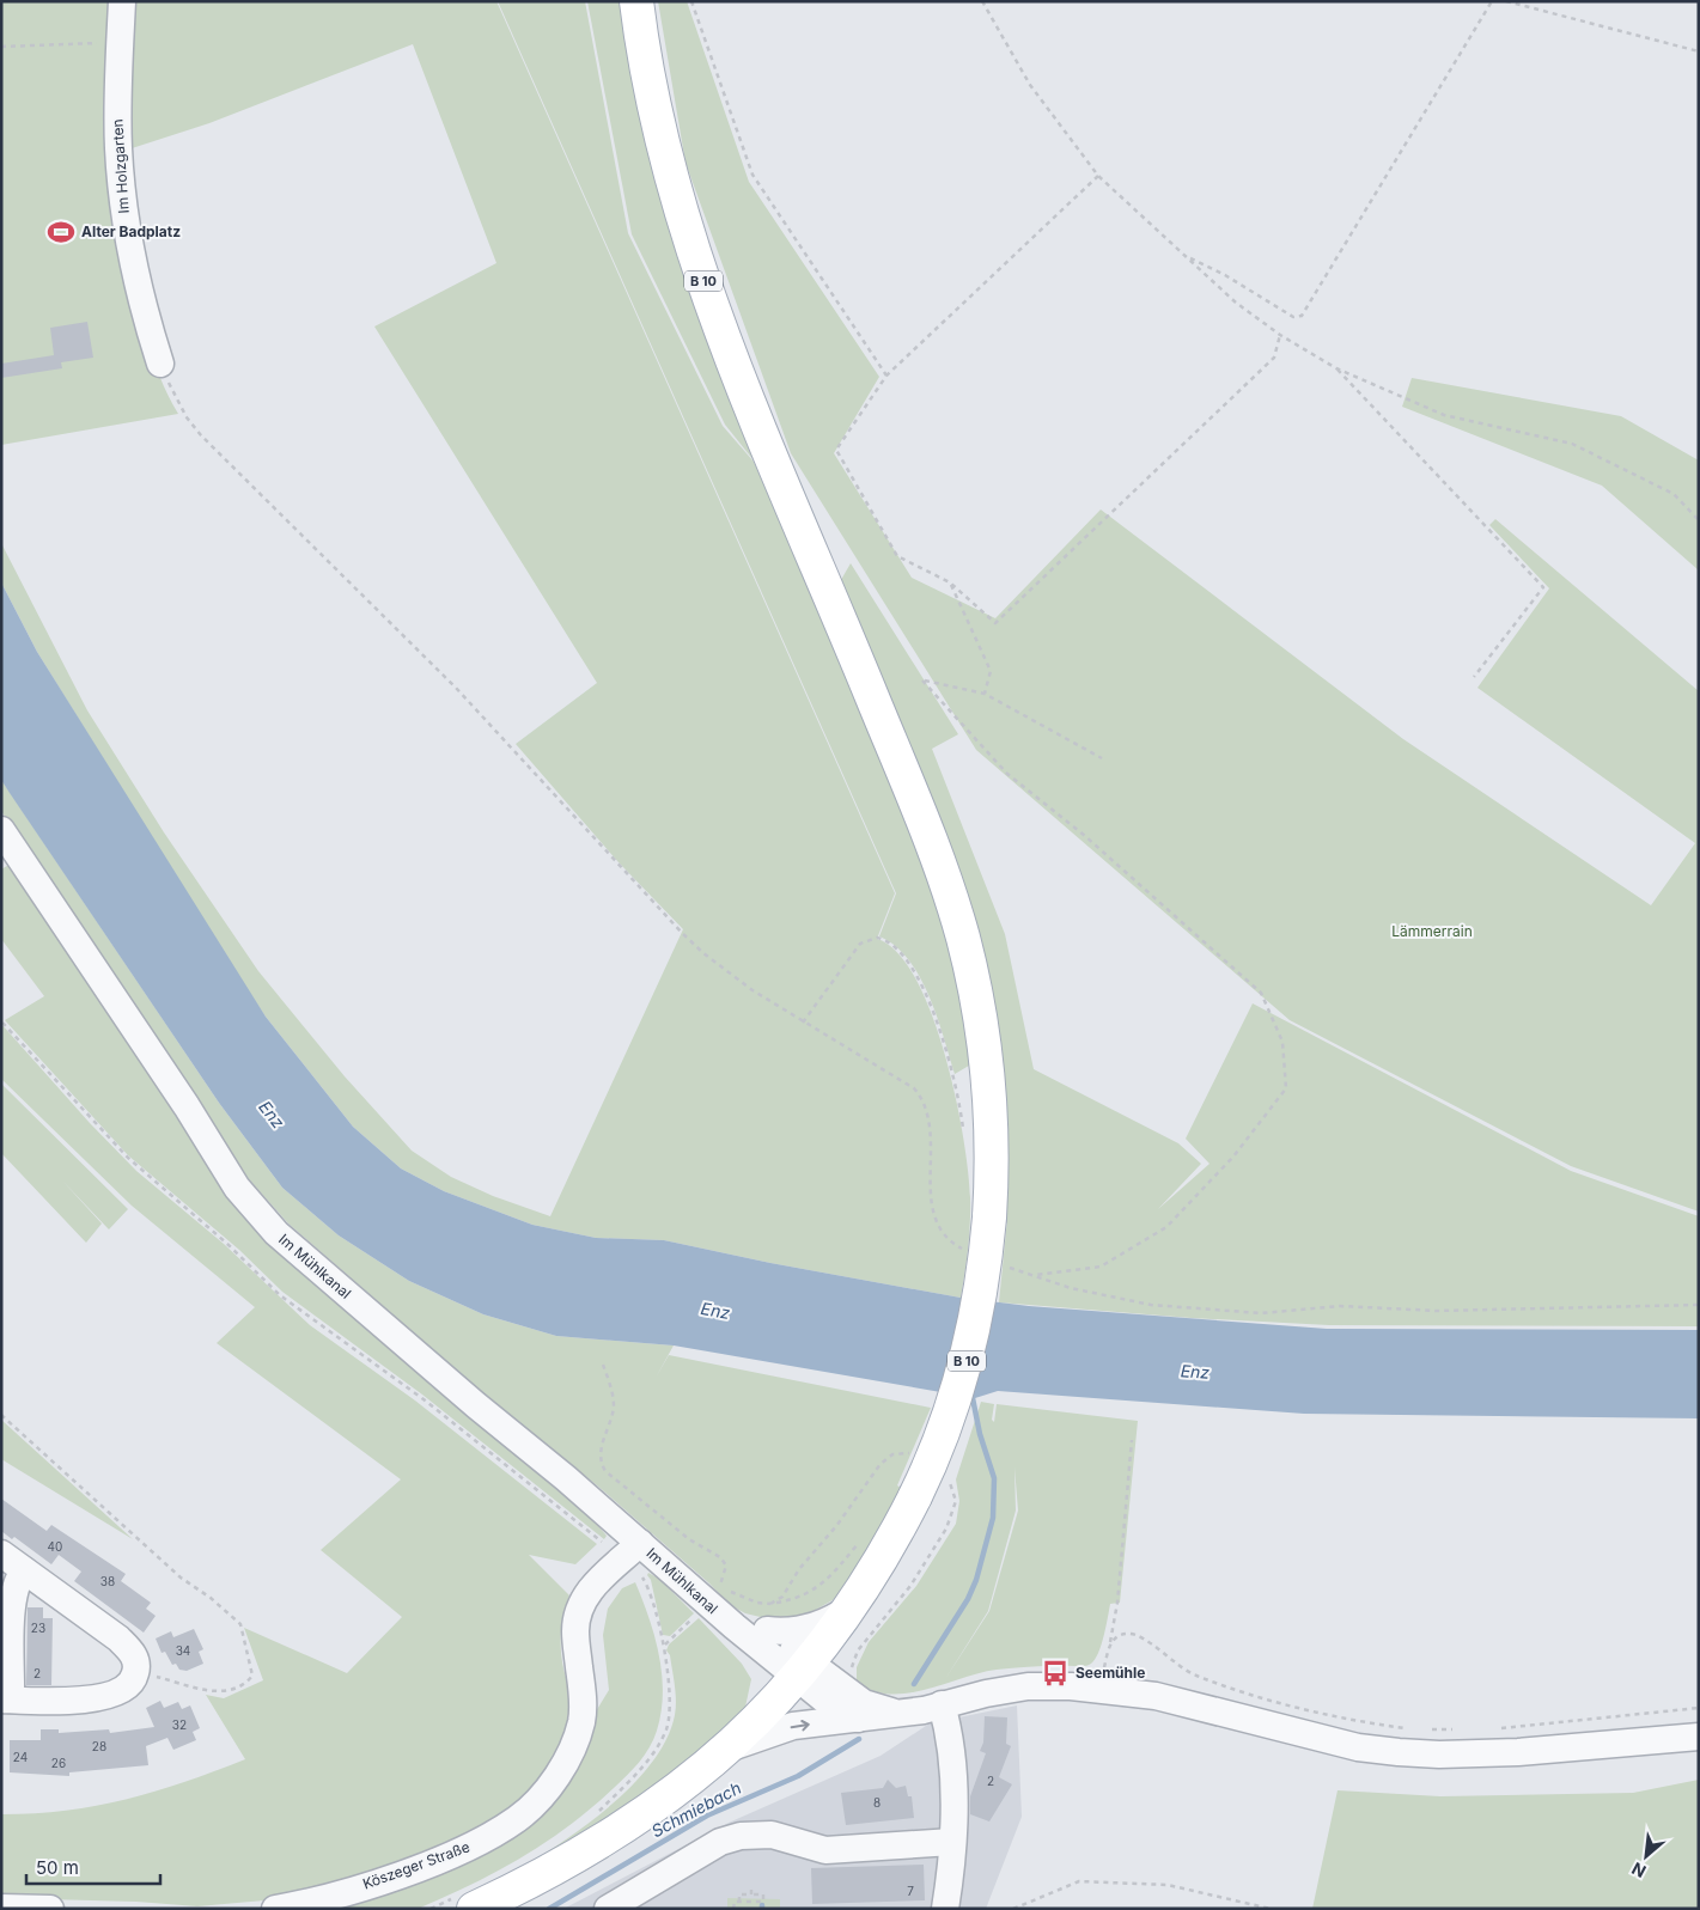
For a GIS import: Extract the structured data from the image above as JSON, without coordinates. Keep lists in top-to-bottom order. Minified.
{"streets":{"main road":["B 10"],"street":["Im Holzgarten","Im Mühlkanal","Köszeger Straße"]},"crossings":[["B 10","Im Mühlkanal"],["Im Mühlkanal","Köszeger Straße"]],"water":["Enz","Schmiebach"],"parks":["Lämmerrain"],"places":{"sports":["Alter Badplatz"],"bus stop":["Seemühle"]},"house_numbers":["40","38","23","34","2","32","28","24","26","2","8","7"],"scale_bar":"50 m","north":"bottom left"}
